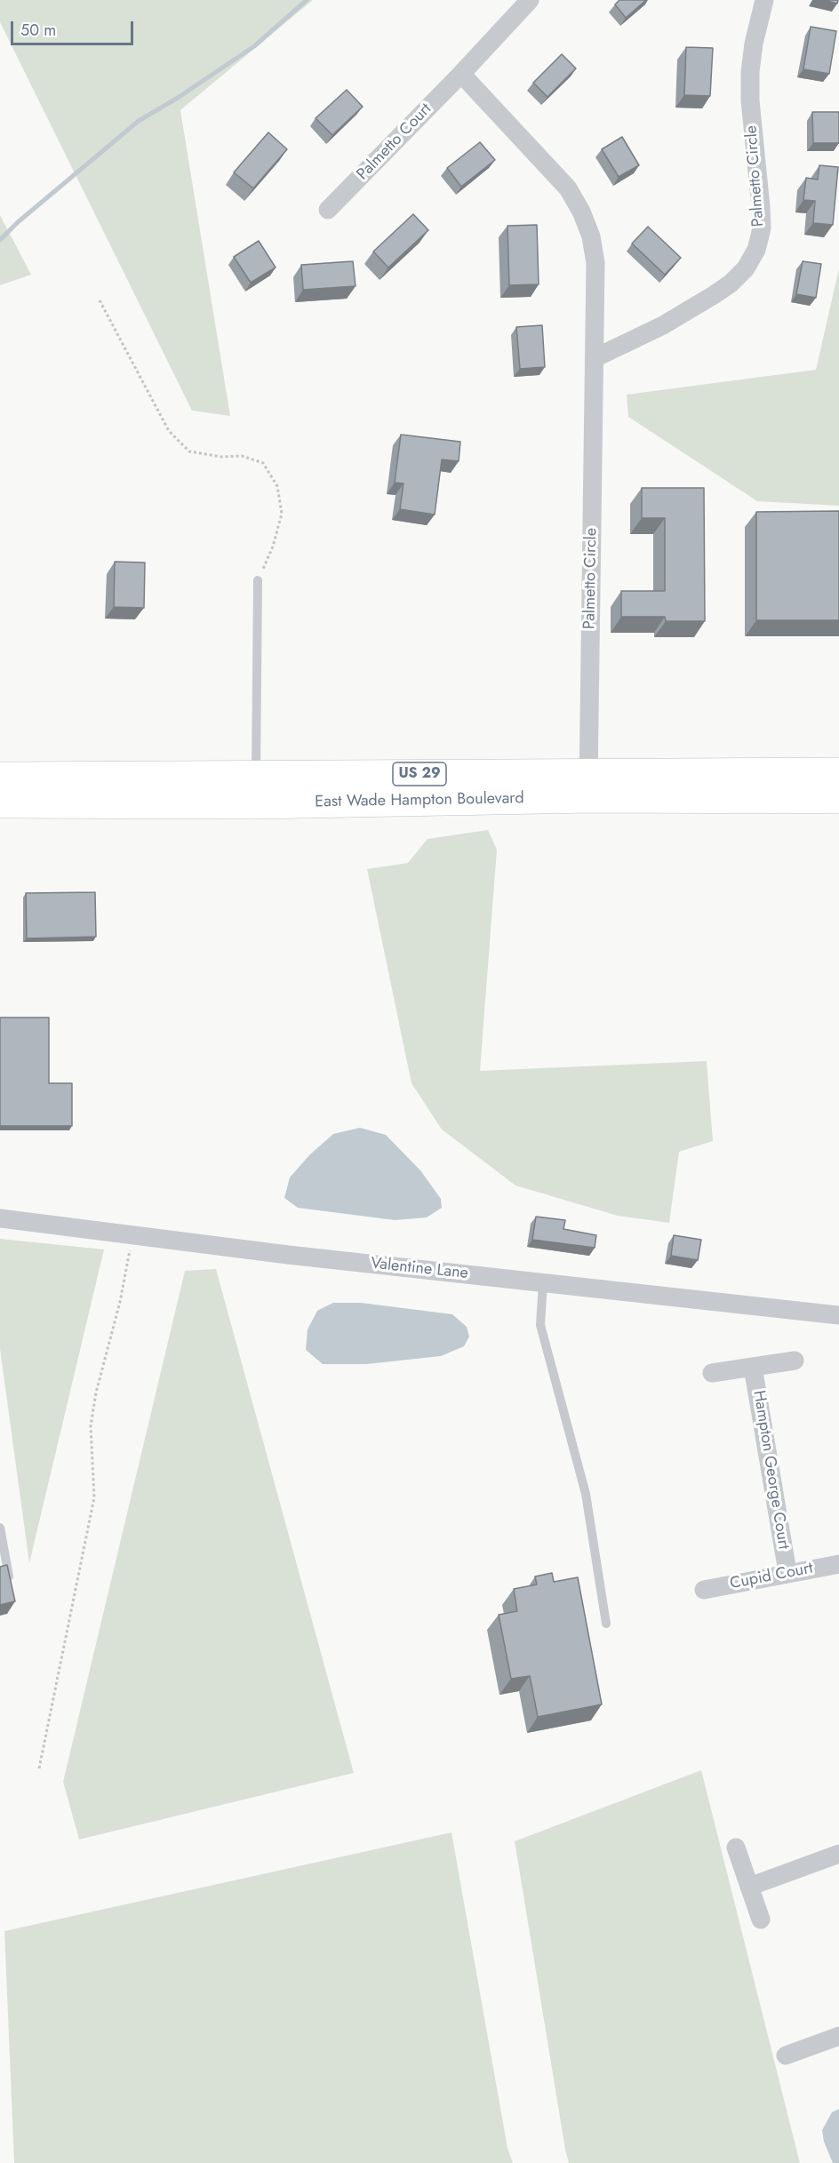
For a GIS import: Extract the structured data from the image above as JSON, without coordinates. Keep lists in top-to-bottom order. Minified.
{"streets":{"main road":["US 29","East Wade Hampton Boulevard"],"street":["Palmetto Court","Palmetto Circle","Valentine Lane","Hampton George Court","Cupid Court"]},"crossings":[["Palmetto Court","Palmetto Circle"],["Palmetto Circle","East Wade Hampton Boulevard"],["Hampton George Court","Cupid Court"]],"scale_bar":"50 m"}
